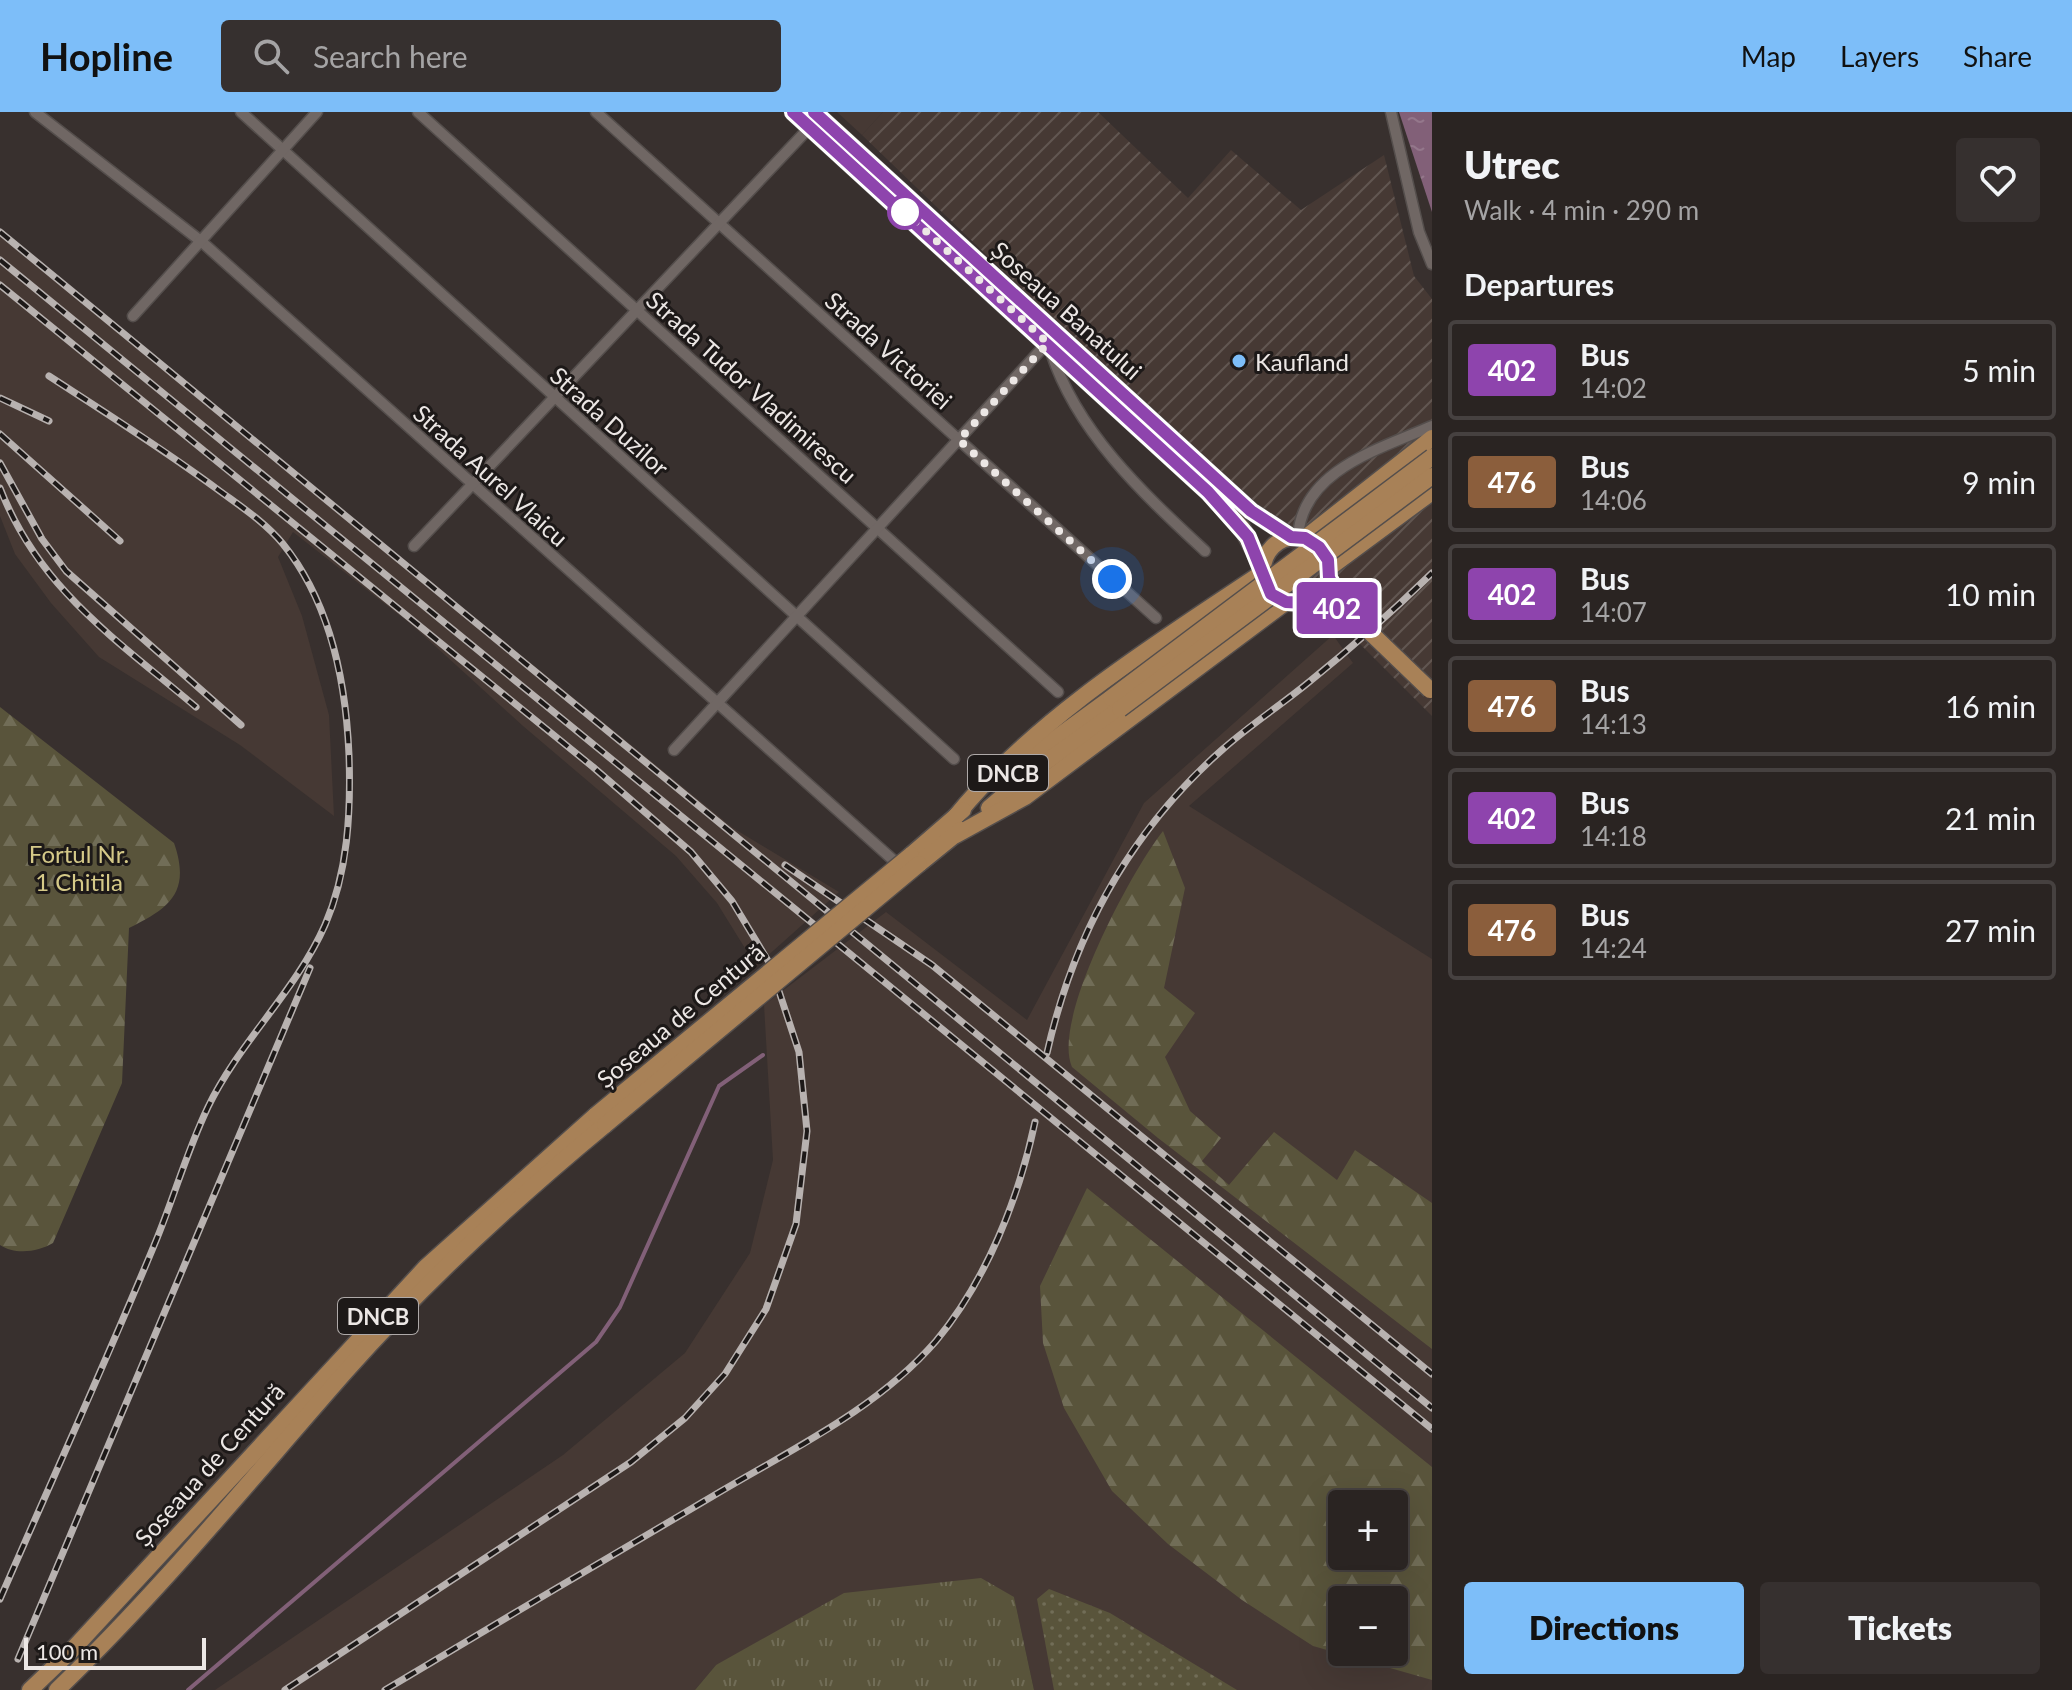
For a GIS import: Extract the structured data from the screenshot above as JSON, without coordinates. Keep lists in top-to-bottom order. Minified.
{"streets":{"main road":["Șoseaua Banatului","DNCB","Șoseaua de Centură"],"street":["Strada Victoriei","Strada Tudor Vladimirescu","Strada Duzilor","Strada Aurel Vlaicu"]},"crossings":[["Strada Aurel Vlaicu","Șoseaua de Centură"]],"parks":["Fortul Nr. 1 Chitila"],"places":["Kaufland"],"lines":["bus line 402"],"scale_bar":"100 m","page":{"header":"Hopline","search":"Search here","nav":["Map","Layers","Share"],"on_map":"402","heading":[["Utrec","Walk · 4 min · 290 m"],"Departures"],"list":[{"mark":"402","name":"Bus","note":"14:02","value":"5 min"},{"mark":"476","name":"Bus","note":"14:06","value":"9 min"},{"mark":"402","name":"Bus","note":"14:07","value":"10 min"},{"mark":"476","name":"Bus","note":"14:13","value":"16 min"},{"mark":"402","name":"Bus","note":"14:18","value":"21 min"},{"mark":"476","name":"Bus","note":"14:24","value":"27 min"}],"map_buttons":["+","−"],"buttons":["Directions","Tickets"],"scale":"100 m"}}
